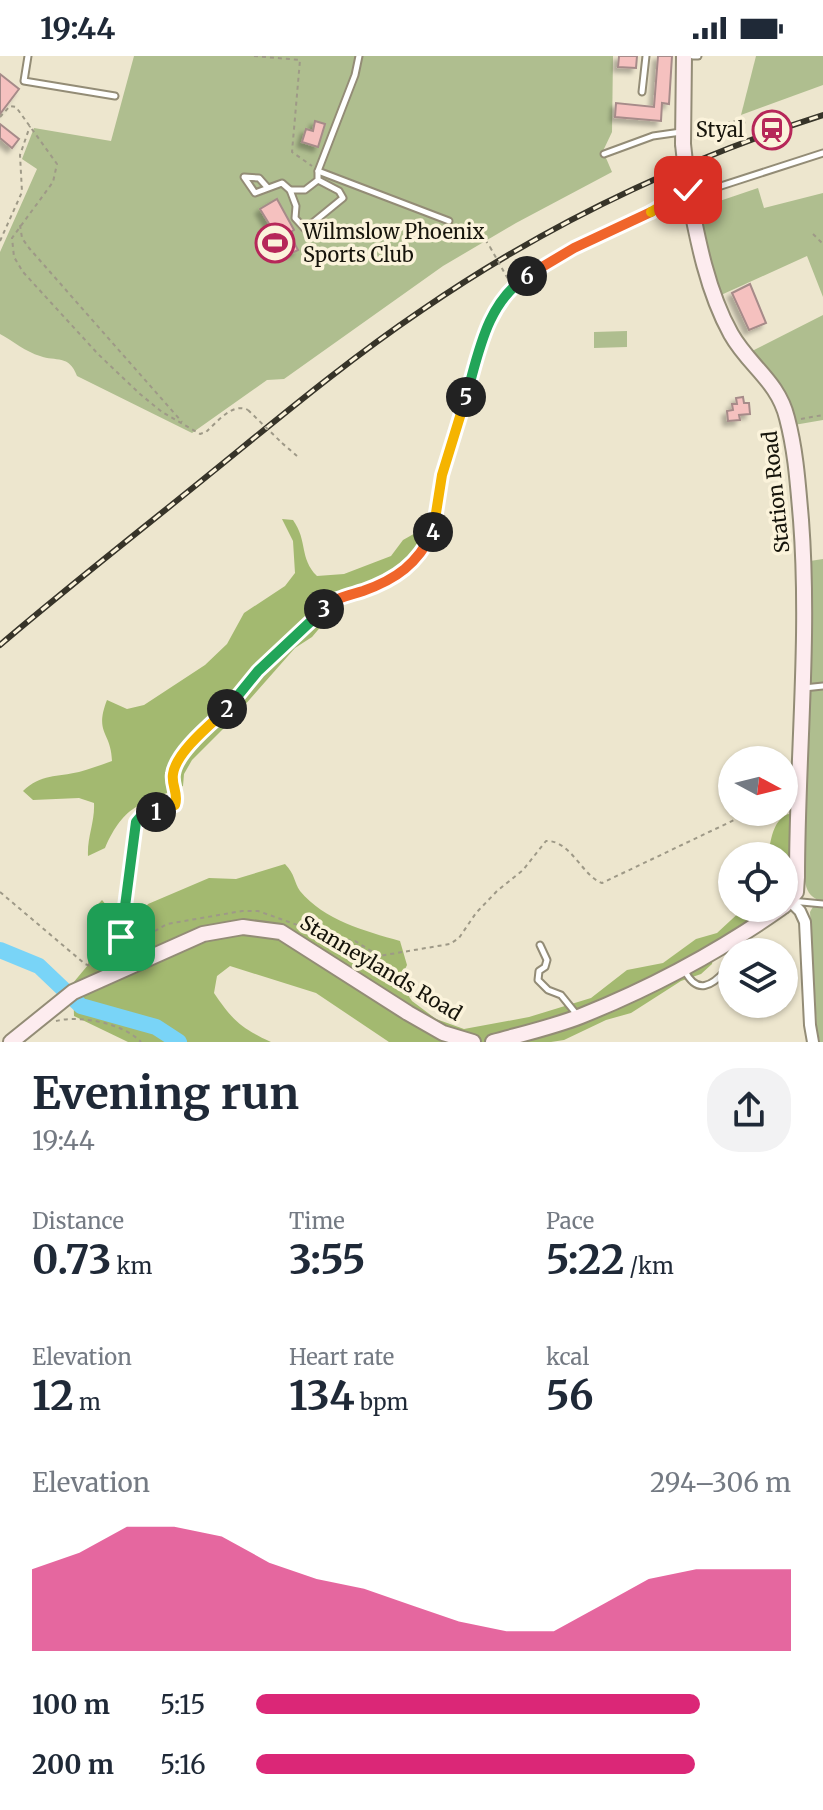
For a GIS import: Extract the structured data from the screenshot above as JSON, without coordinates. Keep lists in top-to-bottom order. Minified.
{"streets":{"street":["Station Road","Stanneylands Road"]},"places":{"station":["Styal"],"sports":["Wilmslow Phoenix Sports Club"]},"north":"right","page":{"status":"19:44","pins":["6","5","4","3","2","1"],"heading":["Evening run","19:44"],"stats":[["Distance","0.73 km"],["Time","3:55"],["Pace","5:22 /km"],["Elevation","12 m"],["Heart rate","134 bpm"],["kcal","56"]],"chart":["Elevation","294–306 m"],"list":[{"name":"100 m","note":"5:15"},{"name":"200 m","note":"5:16"}]}}
